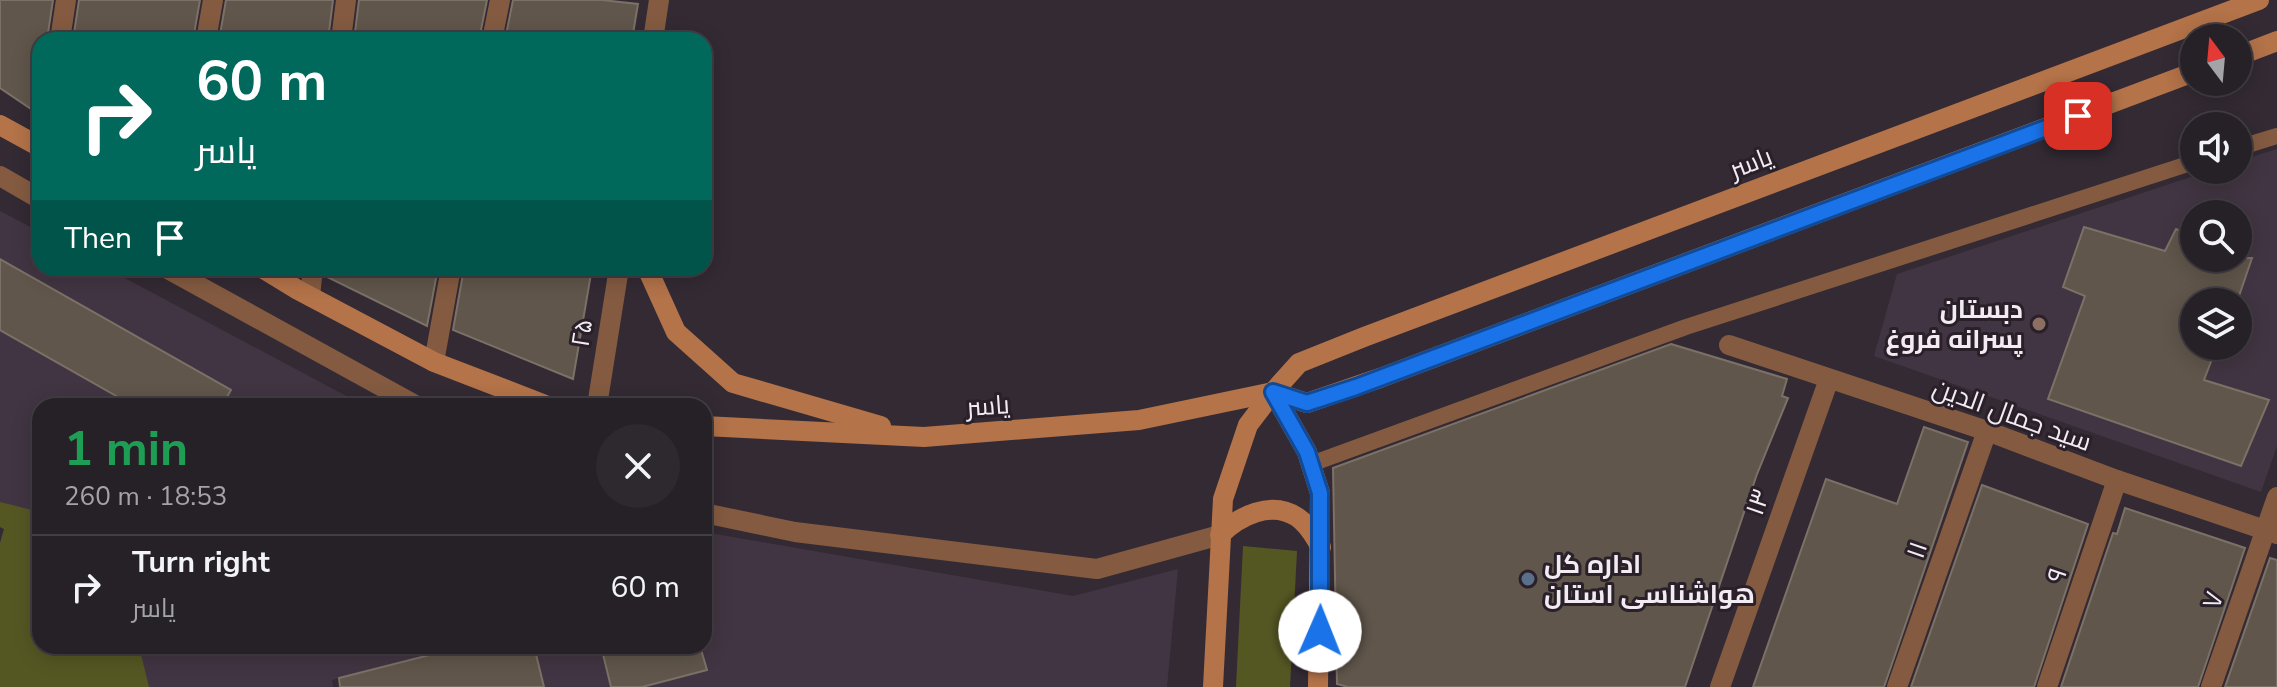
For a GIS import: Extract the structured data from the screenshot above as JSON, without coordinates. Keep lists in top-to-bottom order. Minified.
{"streets":{"main road":["یاسر"],"street":["۲۵","سید جمال الدین","۱۳","۱۱","۹","۷"]},"crossings":[["سید جمال الدین","۱۳"],["سید جمال الدین","۱۱"],["سید جمال الدین","۹"],["سید جمال الدین","۷"]],"places":["دبستان پسرانه فروغ","اداره کل هواشناسی استان"],"north":"top","page":{"turn":["60 m","یاسر"],"then":"Then","heading":["1 min","260 m · 18:53"],"list":[{"name":"Turn right","note":"یاسر","value":"60 m"}]}}
